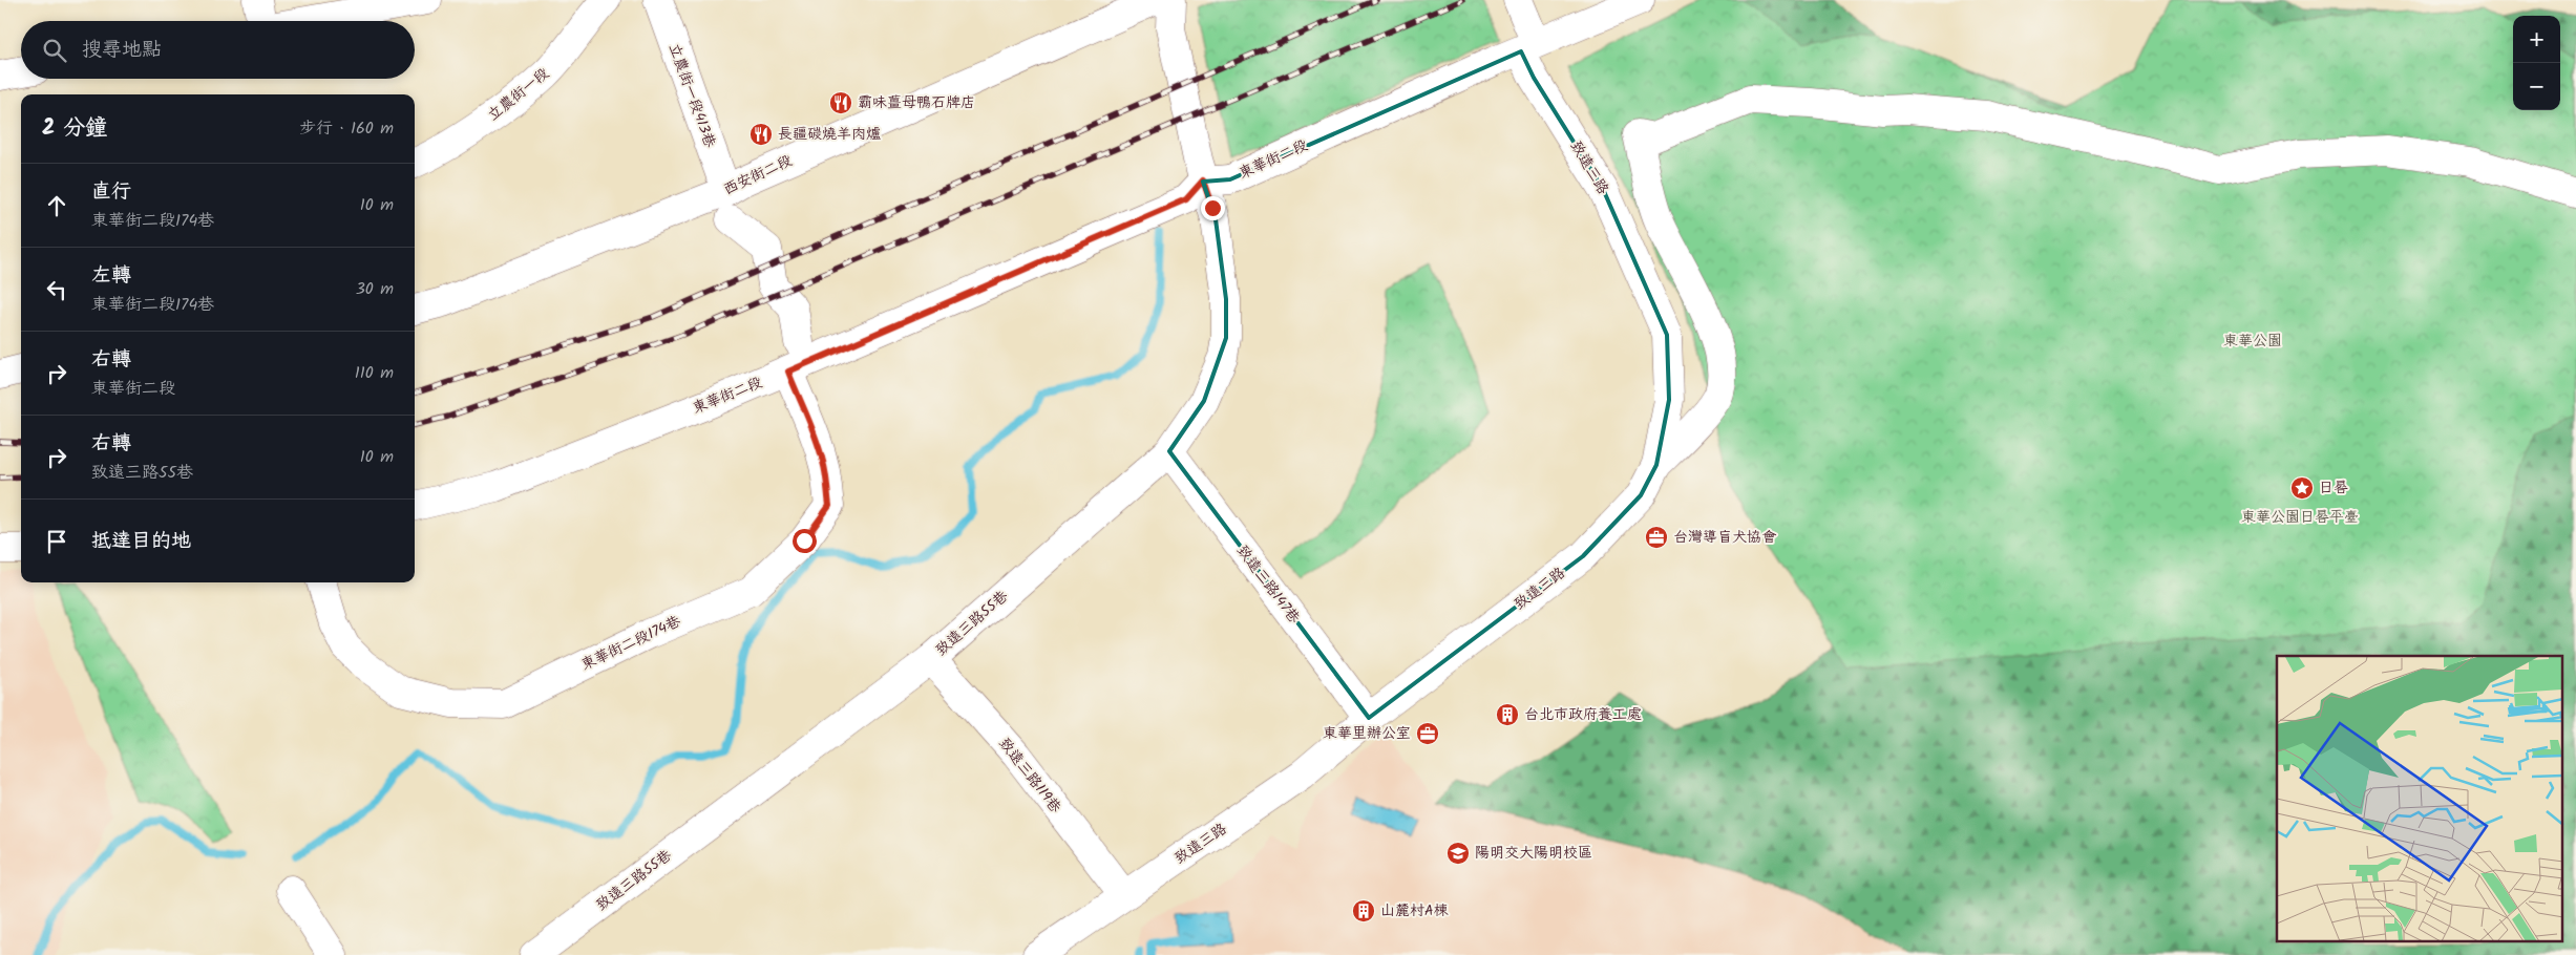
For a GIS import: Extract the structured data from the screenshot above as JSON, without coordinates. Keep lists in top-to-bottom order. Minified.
{"streets":{"street":["立農街一段","立農街一段413巷","東華街二段","致遠三路","西安街二段","致遠三路147巷","致遠三路55巷","東華街二段174巷","致遠三路119巷"]},"crossings":[["立農街一段413巷","西安街二段"],["東華街二段","致遠三路"],["東華街二段","致遠三路55巷"],["東華街二段","東華街二段174巷"],["致遠三路","致遠三路147巷"],["致遠三路","致遠三路119巷"],["致遠三路147巷","致遠三路55巷"],["致遠三路55巷","致遠三路119巷"]],"parks":["東華公園","東華公園日晷平臺"],"places":{"restaurant":["霸味薑母鴨石牌店","長疆碳燒羊肉爐"],"place":["日晷"],"office":["台灣導盲犬協會","東華里辦公室"],"building":["台北市政府養工處","山麓村A棟"],"school or university":["陽明交大陽明校區"]},"page":{"map_buttons":["+","−"],"search":"搜尋地點","heading":["2 分鐘","步行 · 160 m"],"list":[["直行","東華街二段174巷","10 m"],["左轉","東華街二段174巷","30 m"],["右轉","東華街二段","110 m"],["右轉","致遠三路55巷","10 m"],"抵達目的地"]}}
